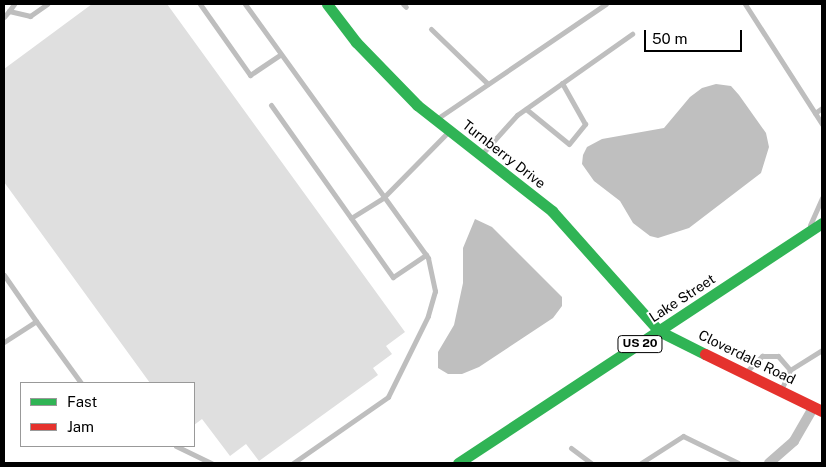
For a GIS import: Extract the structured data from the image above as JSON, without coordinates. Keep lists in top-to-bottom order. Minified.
{"streets":{"street":["Turnberry Drive","Lake Street","US 20","Cloverdale Road"]},"crossings":[["Turnberry Drive","Lake Street"],["Turnberry Drive","Cloverdale Road"],["Lake Street","Cloverdale Road"]],"legend":["Fast","Jam"],"scale_bar":"50 m"}
